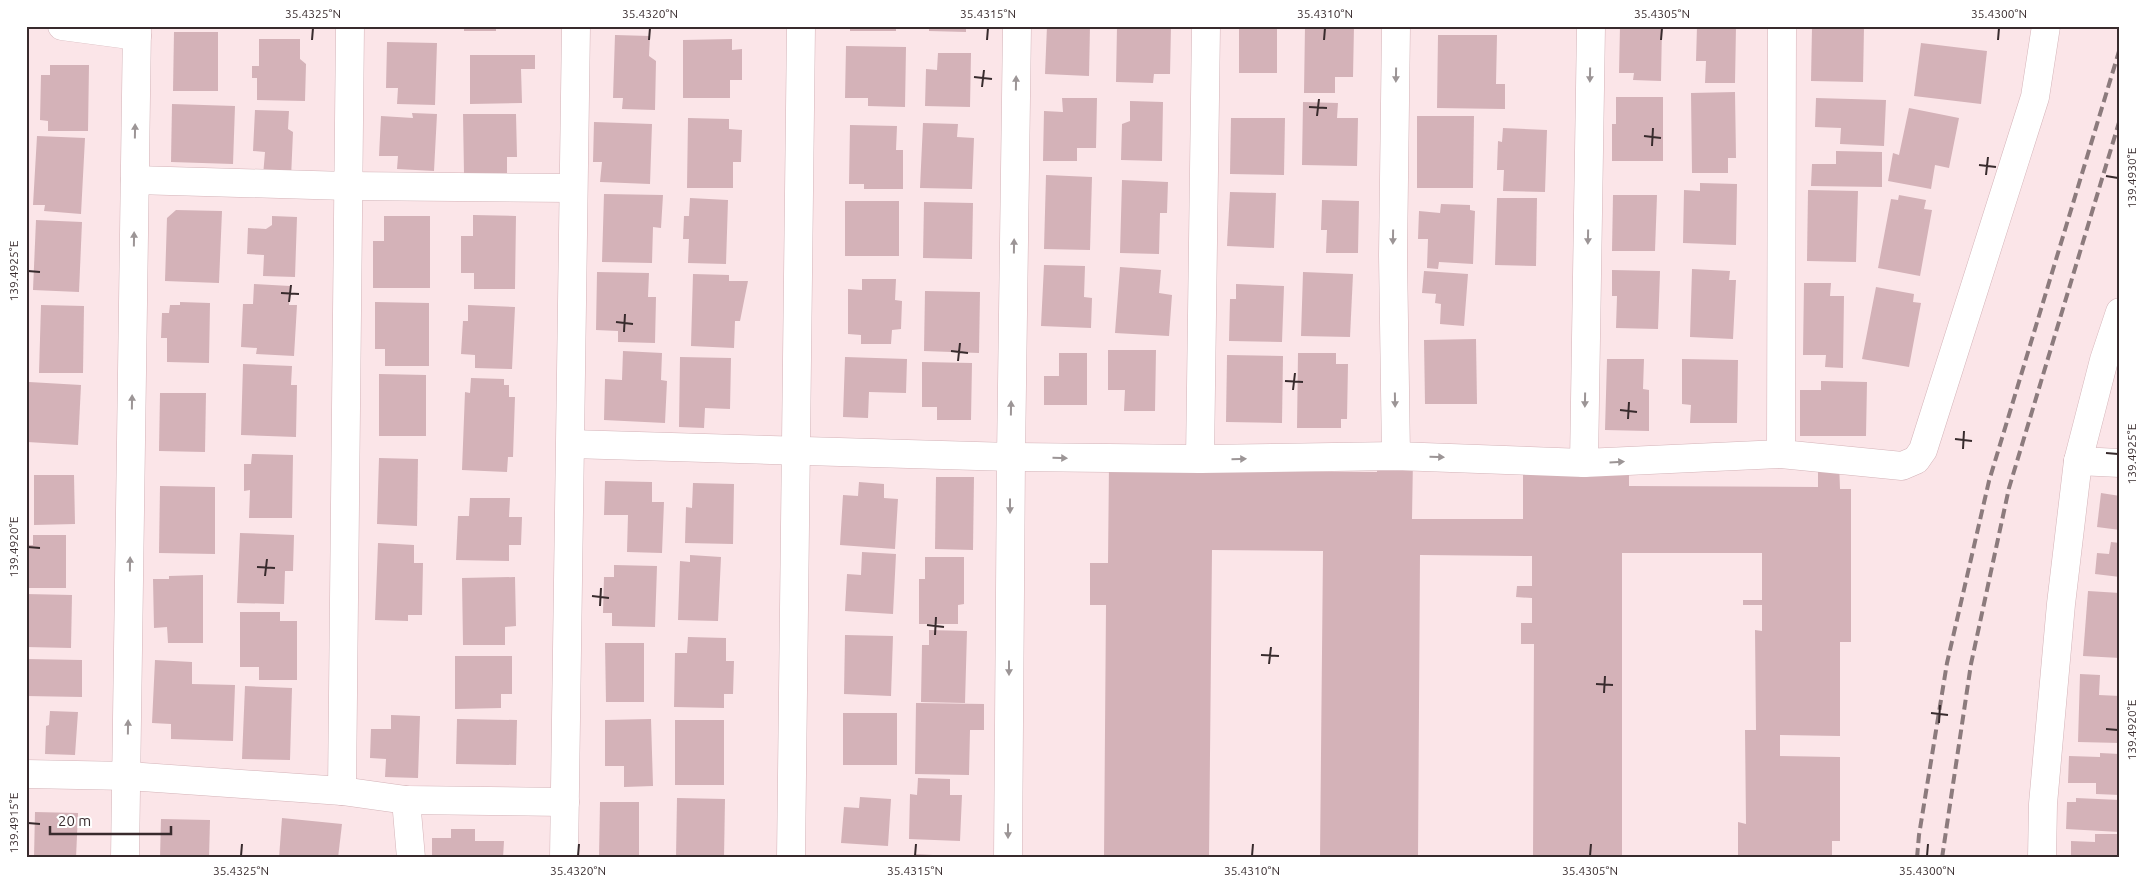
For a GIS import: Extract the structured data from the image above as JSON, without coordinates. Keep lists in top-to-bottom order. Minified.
{"scale_bar":"20 m","coordinates":["35.4325°N","35.4320°N","35.4315°N","35.4310°N","35.4305°N","35.4300°N","139.4930°E","139.4925°E","139.4920°E","139.4915°E"]}
